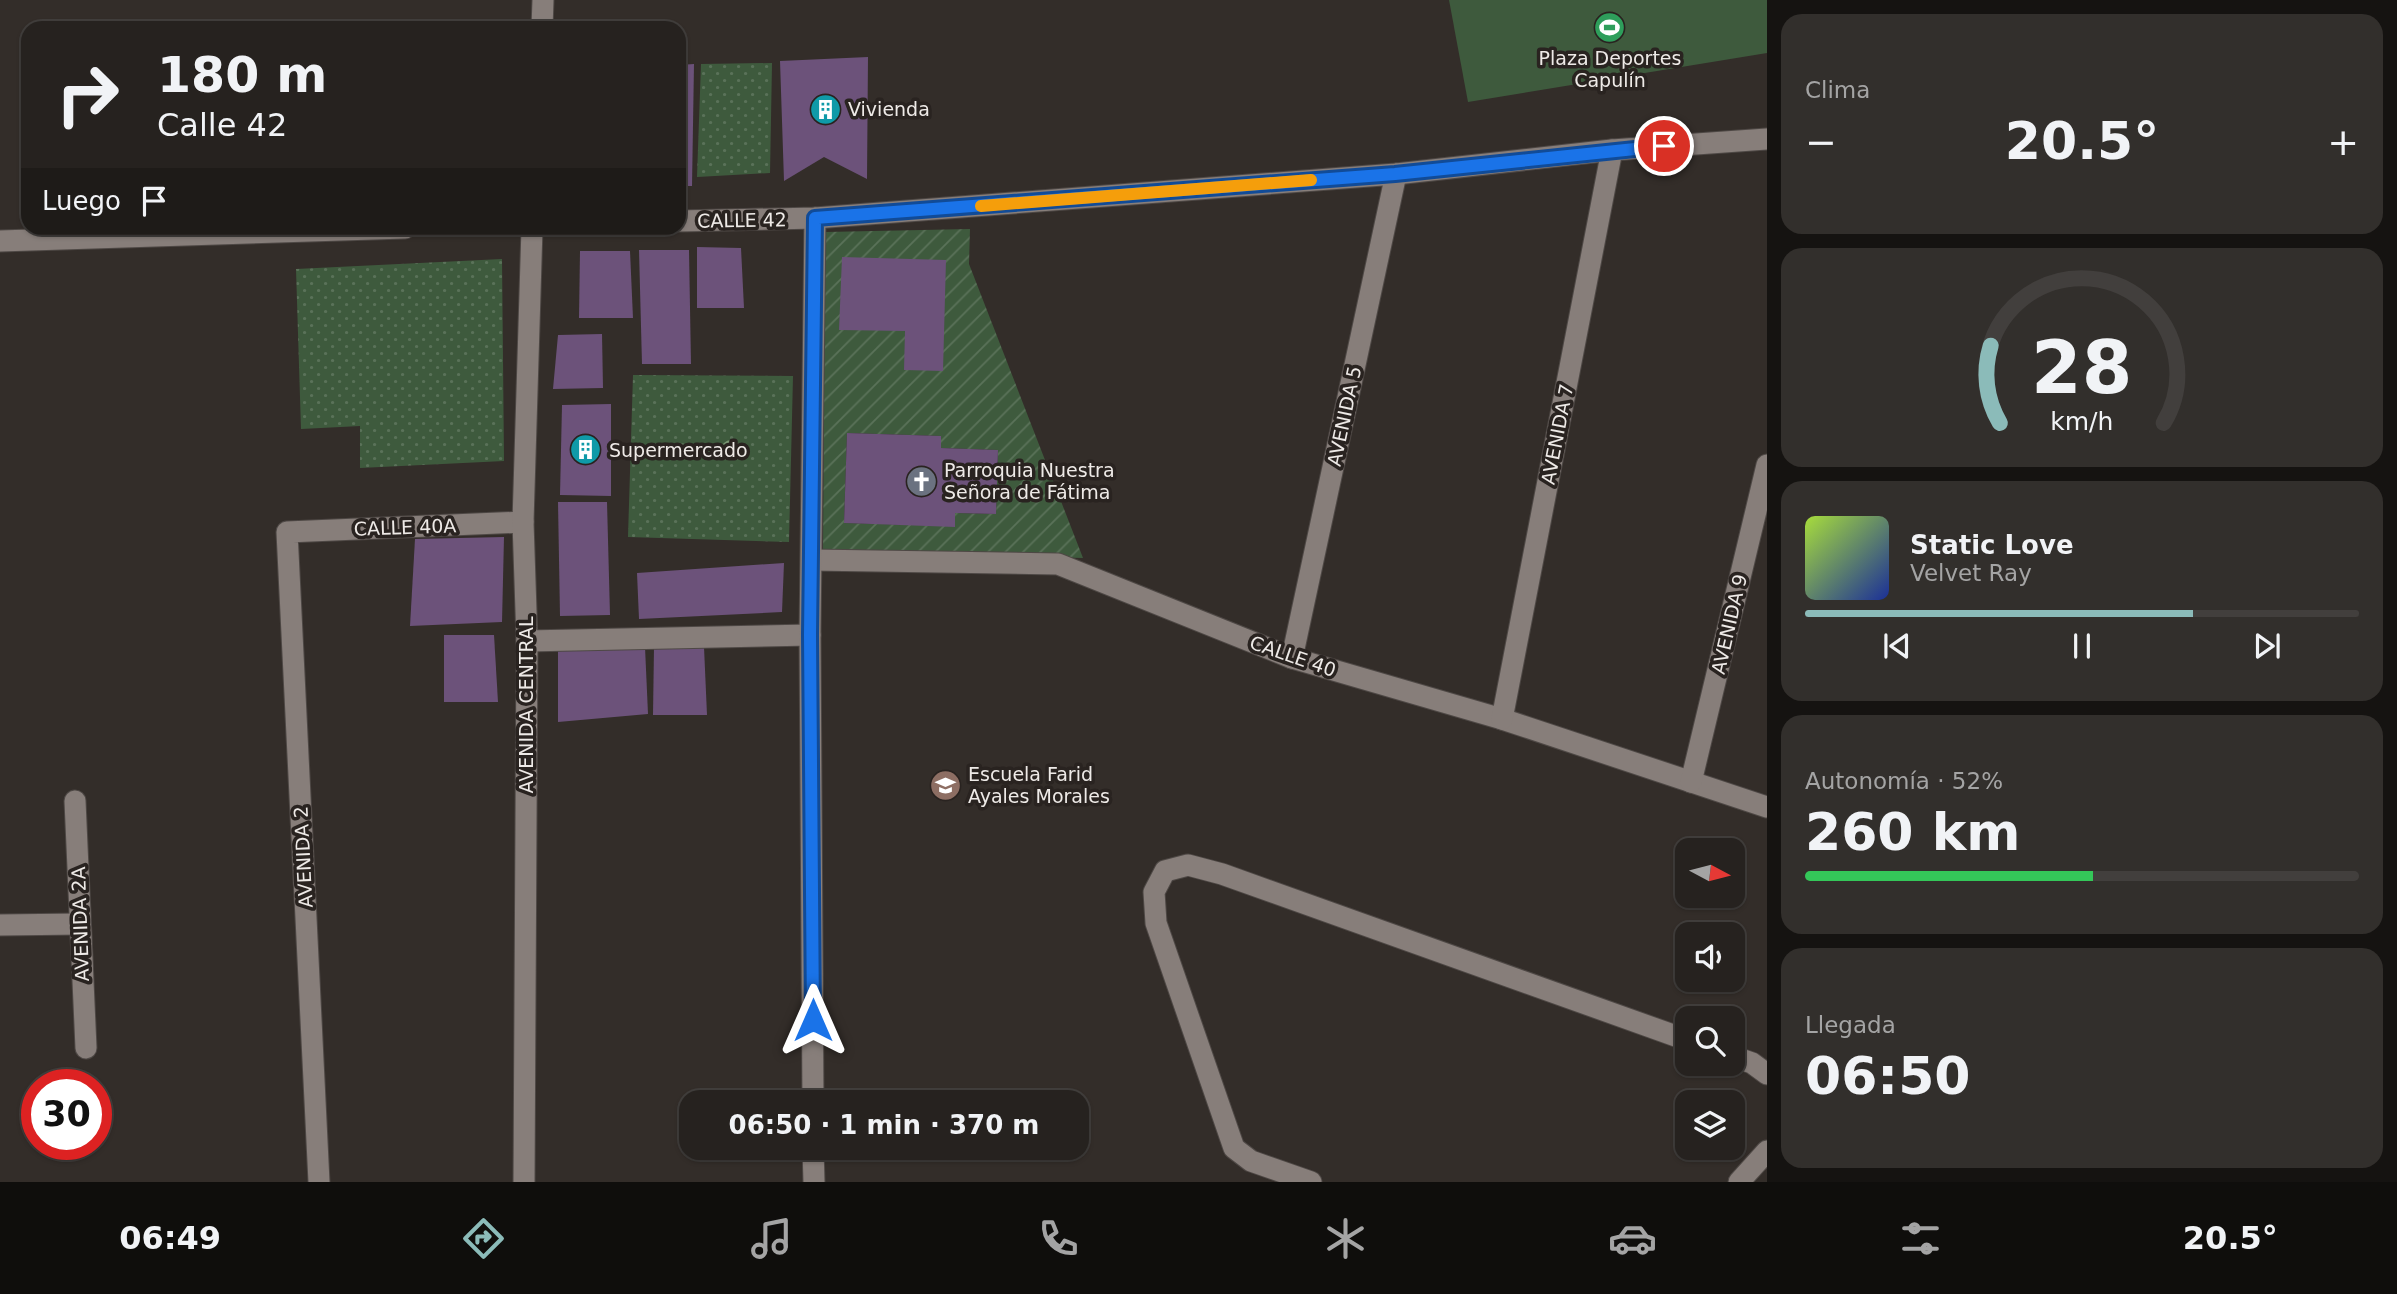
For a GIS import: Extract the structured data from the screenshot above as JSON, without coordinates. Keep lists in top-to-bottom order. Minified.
{"streets":{"street":["CALLE 42","AVENIDA 5","AVENIDA 7","CALLE 40A","AVENIDA 9","CALLE 40","AVENIDA CENTRAL","AVENIDA 2","AVENIDA 2A"]},"crossings":[["CALLE 42","AVENIDA 5"],["CALLE 42","AVENIDA 7"],["AVENIDA 5","CALLE 40"],["AVENIDA 7","CALLE 40"],["CALLE 40A","AVENIDA CENTRAL"],["CALLE 40A","AVENIDA 2"],["AVENIDA 9","CALLE 40"]],"places":{"sports":["Plaza Deportes Capulín"],"building":["Vivienda","Supermercado"],"church":["Parroquia Nuestra Señora de Fátima"],"school or university":["Escuela Farid Ayales Morales"]},"north":"right","page":{"tile":["Clima",["Autonomía · 52%","260 km"],["Llegada","06:50"]],"turn":["180 m","Calle 42"],"heat":["−","20.5°","+"],"then":"Luego","song":["Static Love","Velvet Ray"],"limit":"30","trip":"06:50 · 1 min · 370 m","tabs":["06:49","20.5°"],"gauge":["28","km/h"]}}
